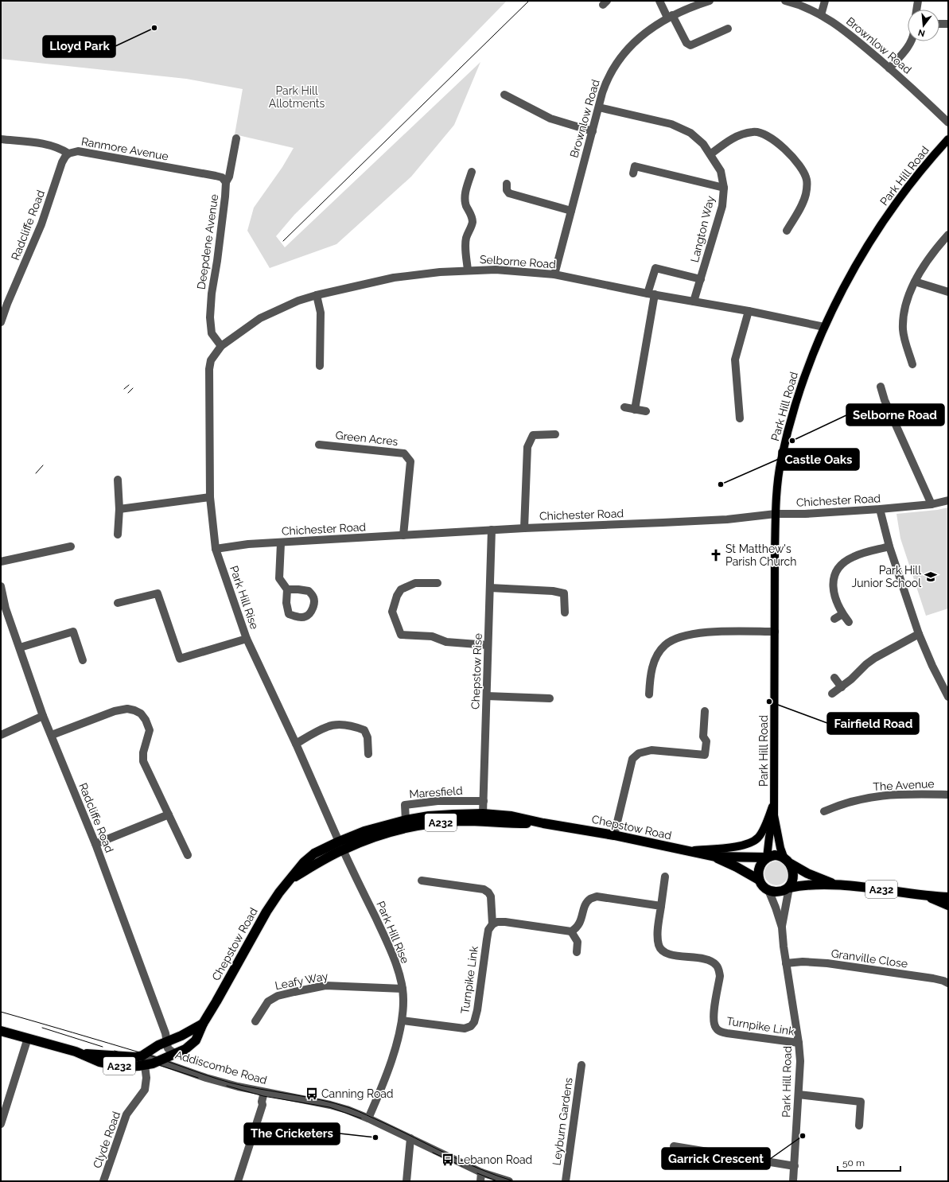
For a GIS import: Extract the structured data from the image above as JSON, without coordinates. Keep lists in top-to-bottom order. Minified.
{"streets":{"highway":["A232","Chepstow Road","Addiscombe Road"],"main road":["Park Hill Road"],"street":["Brownlow Road","Ranmore Avenue","Radcliffe Road","Langton Way","Deepdene Avenue","Selborne Road","Green Acres","Chichester Road","Park Hill Rise","Chepstow Rise","The Avenue","Maresfield","Granville Close","Turnpike Link","Leafy Way","Leyburn Gardens","Clyde Road"]},"crossings":[["Brownlow Road","Langton Way"],["Brownlow Road","Selborne Road"],["Ranmore Avenue","Radcliffe Road"],["Ranmore Avenue","Deepdene Avenue"],["Park Hill Road","Selborne Road"],["Park Hill Road","Chichester Road"],["Park Hill Road","A232"],["Park Hill Road","Chepstow Road"],["Park Hill Road","Granville Close"],["Park Hill Road","Turnpike Link"],["Radcliffe Road","Chepstow Road"],["Radcliffe Road","Addiscombe Road"],["Langton Way","Selborne Road"],["Deepdene Avenue","Selborne Road"],["Deepdene Avenue","Park Hill Rise"],["Selborne Road","Park Hill Rise"],["Green Acres","Chichester Road"],["Chichester Road","Park Hill Rise"],["Chichester Road","Chepstow Rise"],["Park Hill Rise","Chepstow Road"],["Park Hill Rise","Turnpike Link"],["Park Hill Rise","Leafy Way"],["Park Hill Rise","Addiscombe Road"],["Chepstow Rise","Maresfield"],["Chepstow Rise","Chepstow Road"],["Maresfield","Chepstow Road"],["A232","Chepstow Road"],["Chepstow Road","Addiscombe Road"],["Addiscombe Road","Clyde Road"]],"parks":["Park Hill Allotments"],"places":{"other":["Lloyd Park","Selborne Road","Castle Oaks","Fairfield Road","Garrick Crescent","The Cricketers"],"church":["St Matthew's Parish Church"],"school or university":["Park Hill Junior School"],"bus stop":["Canning Road","Lebanon Road"]},"scale_bar":"50 m","north":"bottom"}
